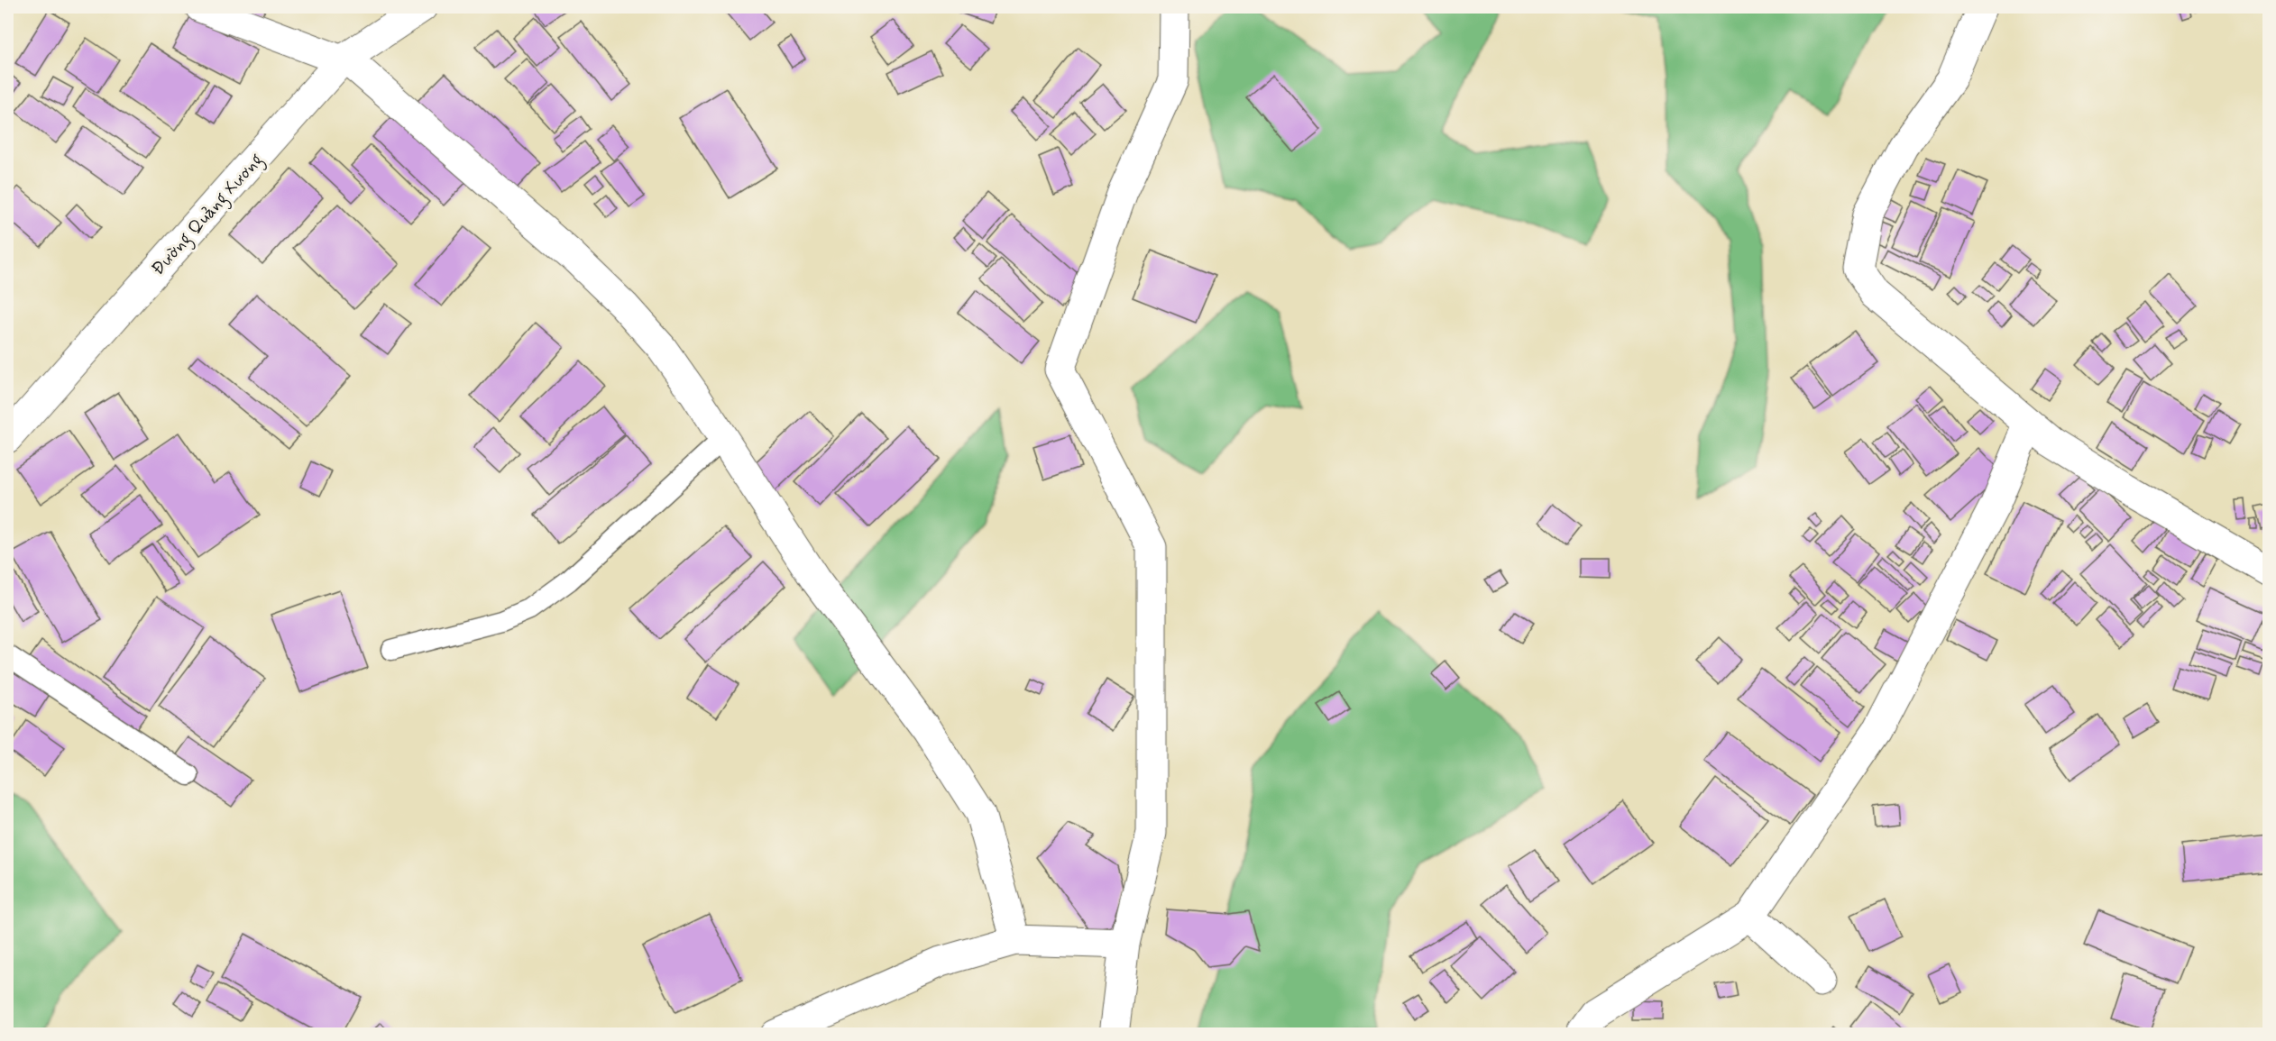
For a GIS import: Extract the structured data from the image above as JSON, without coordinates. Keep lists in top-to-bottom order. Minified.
{"streets":{"street":["Đường Quảng Xương"]}}
